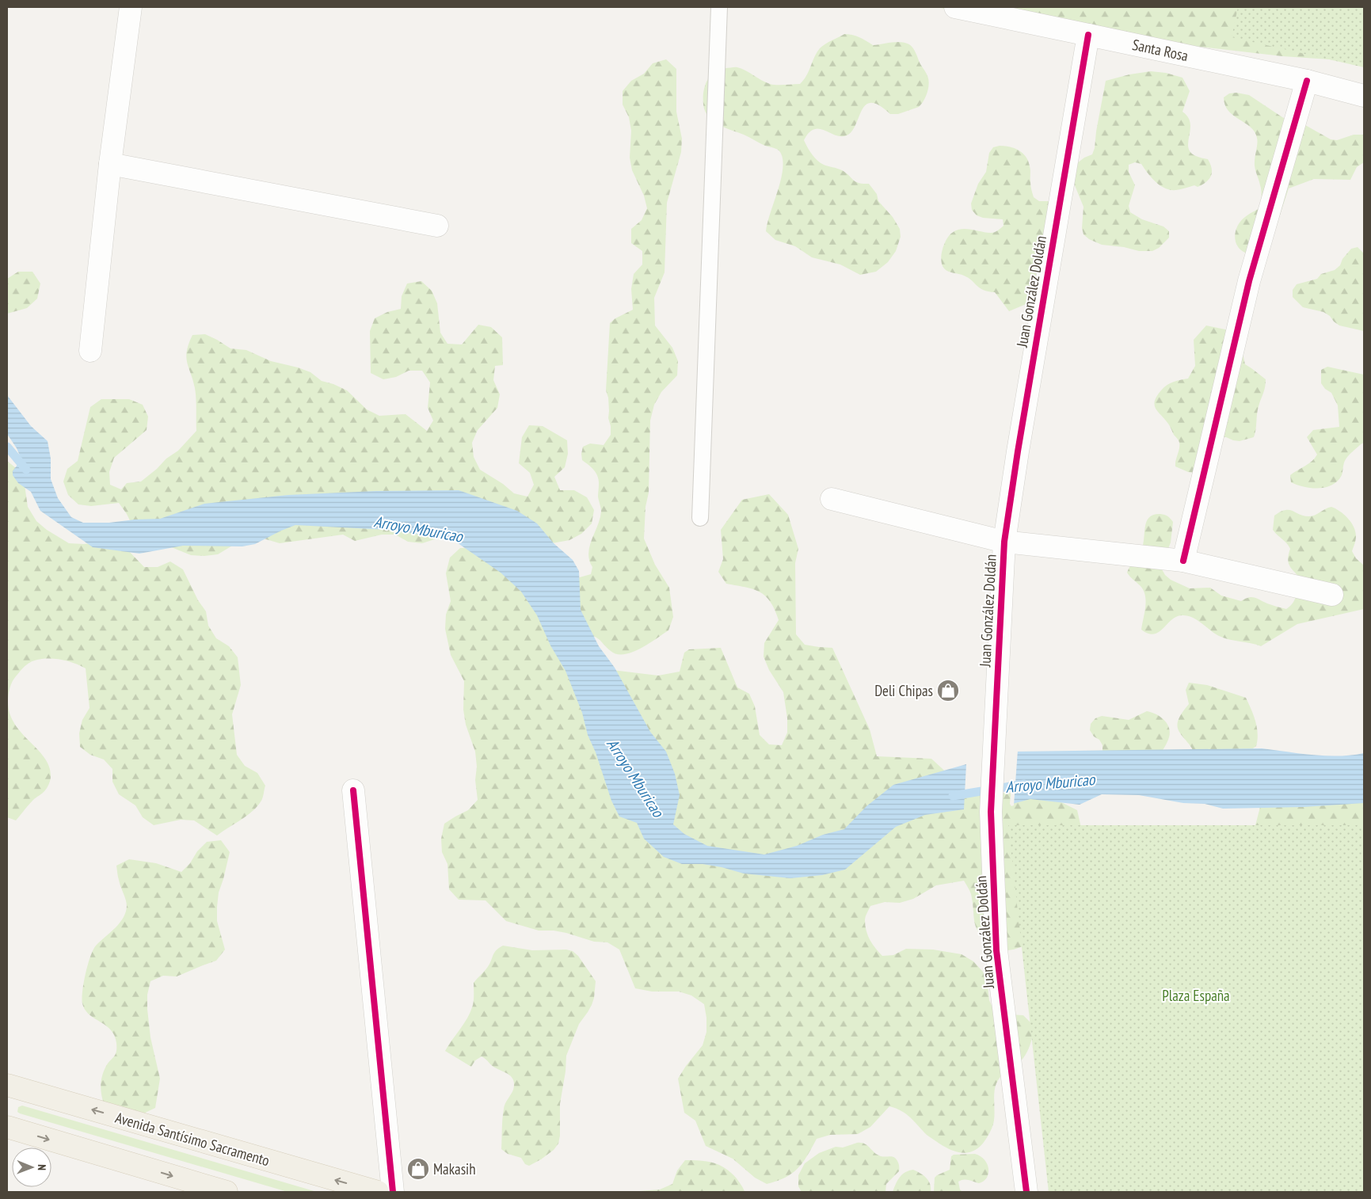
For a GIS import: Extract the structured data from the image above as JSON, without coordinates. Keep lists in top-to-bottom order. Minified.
{"streets":{"main road":["Avenida Santísimo Sacramento"],"street":["Santa Rosa","Juan González Doldán"]},"crossings":[["Santa Rosa","Juan González Doldán"]],"water":["Arroyo Mburicao"],"parks":["Plaza España"],"places":{"shop":["Deli Chipas","Makasih"]},"north":"right"}
